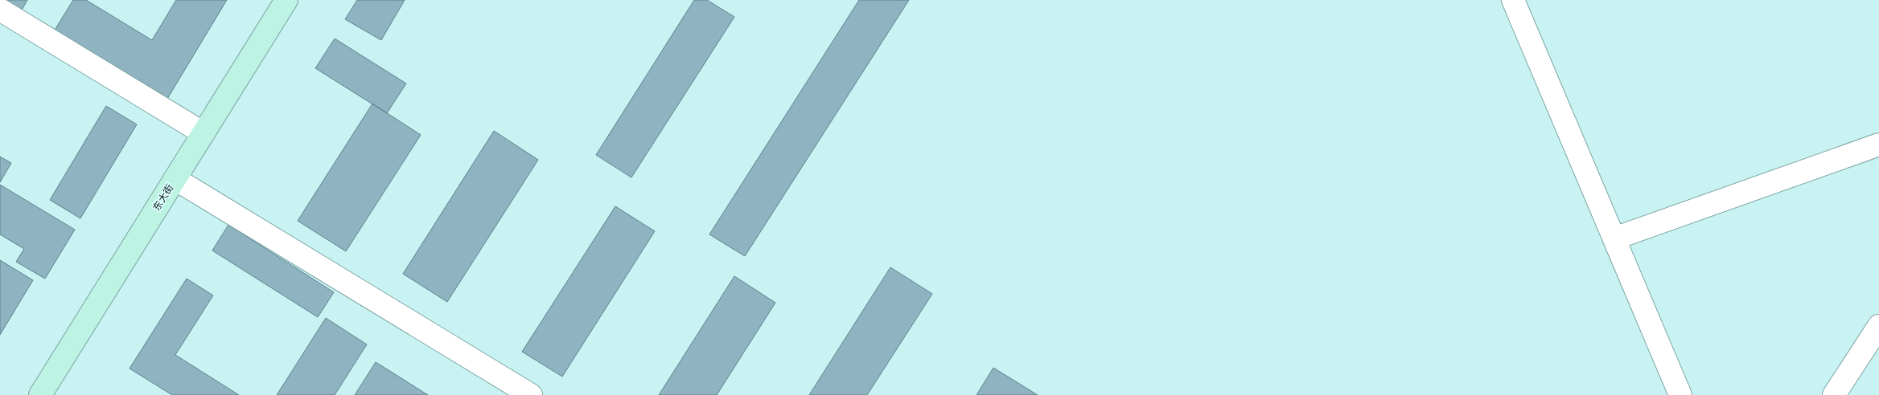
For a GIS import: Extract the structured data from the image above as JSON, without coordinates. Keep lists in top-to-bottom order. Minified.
{"streets":{"street":["东大街"]}}
